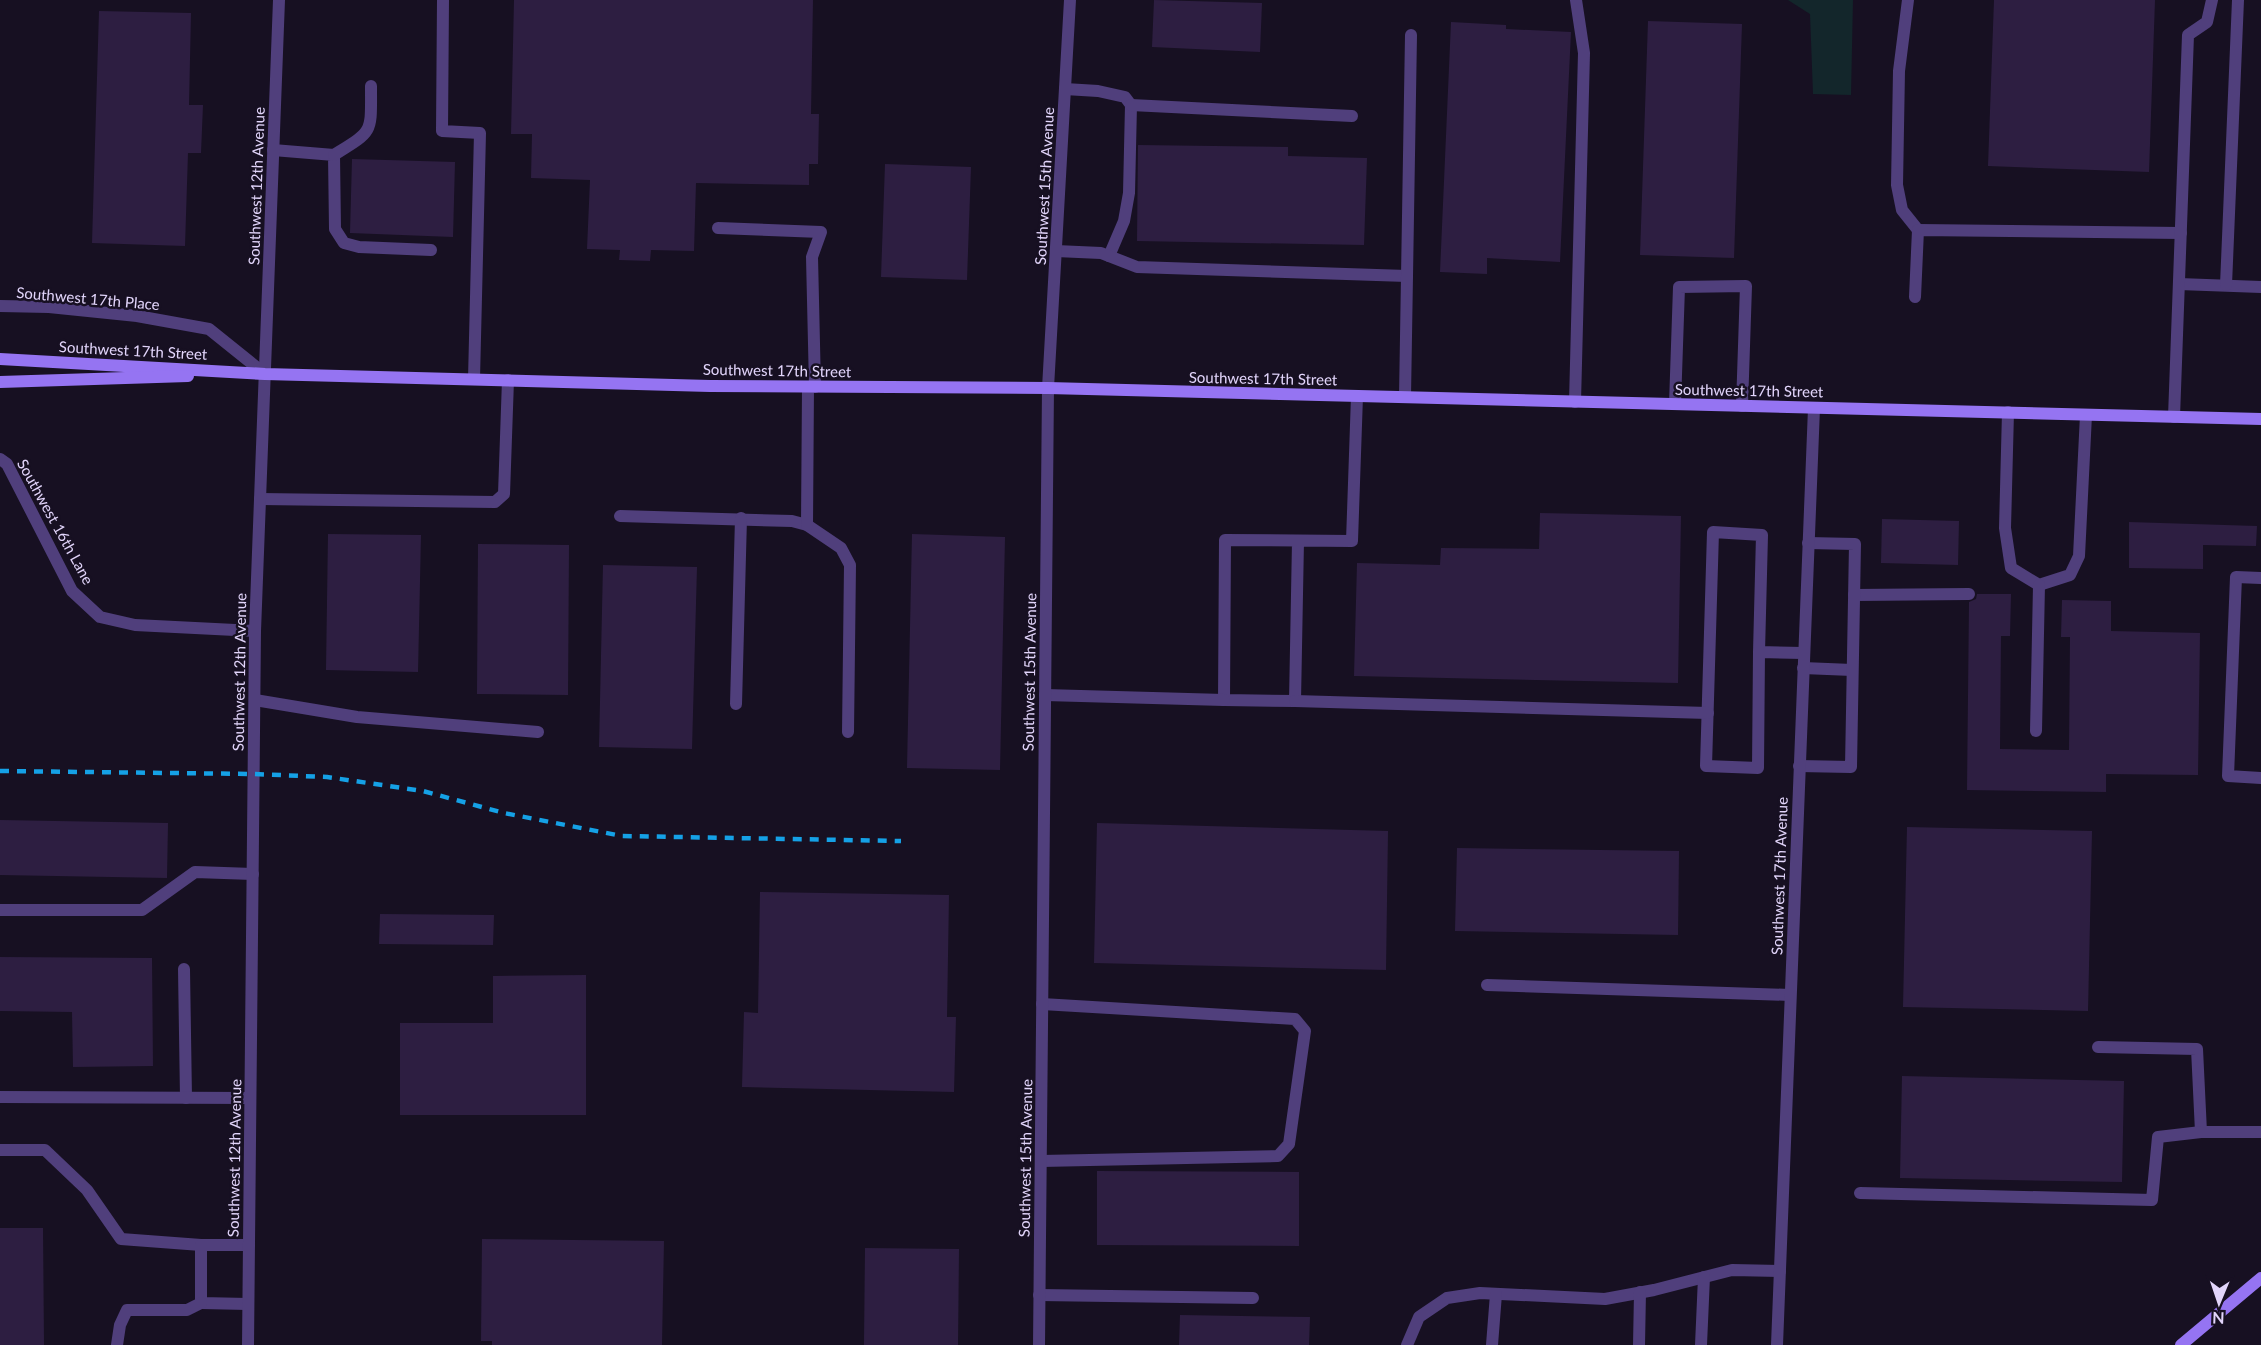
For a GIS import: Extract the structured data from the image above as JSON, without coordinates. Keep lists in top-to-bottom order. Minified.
{"streets":{"main road":["Southwest 17th Street"],"street":["Southwest 12th Avenue","Southwest 15th Avenue","Southwest 17th Place","Southwest 16th Lane","Southwest 17th Avenue"]},"crossings":[["Southwest 12th Avenue","Southwest 17th Place"],["Southwest 12th Avenue","Southwest 17th Street"],["Southwest 12th Avenue","Southwest 16th Lane"],["Southwest 15th Avenue","Southwest 17th Street"],["Southwest 17th Place","Southwest 17th Street"],["Southwest 17th Street","Southwest 17th Avenue"]],"north":"bottom"}
